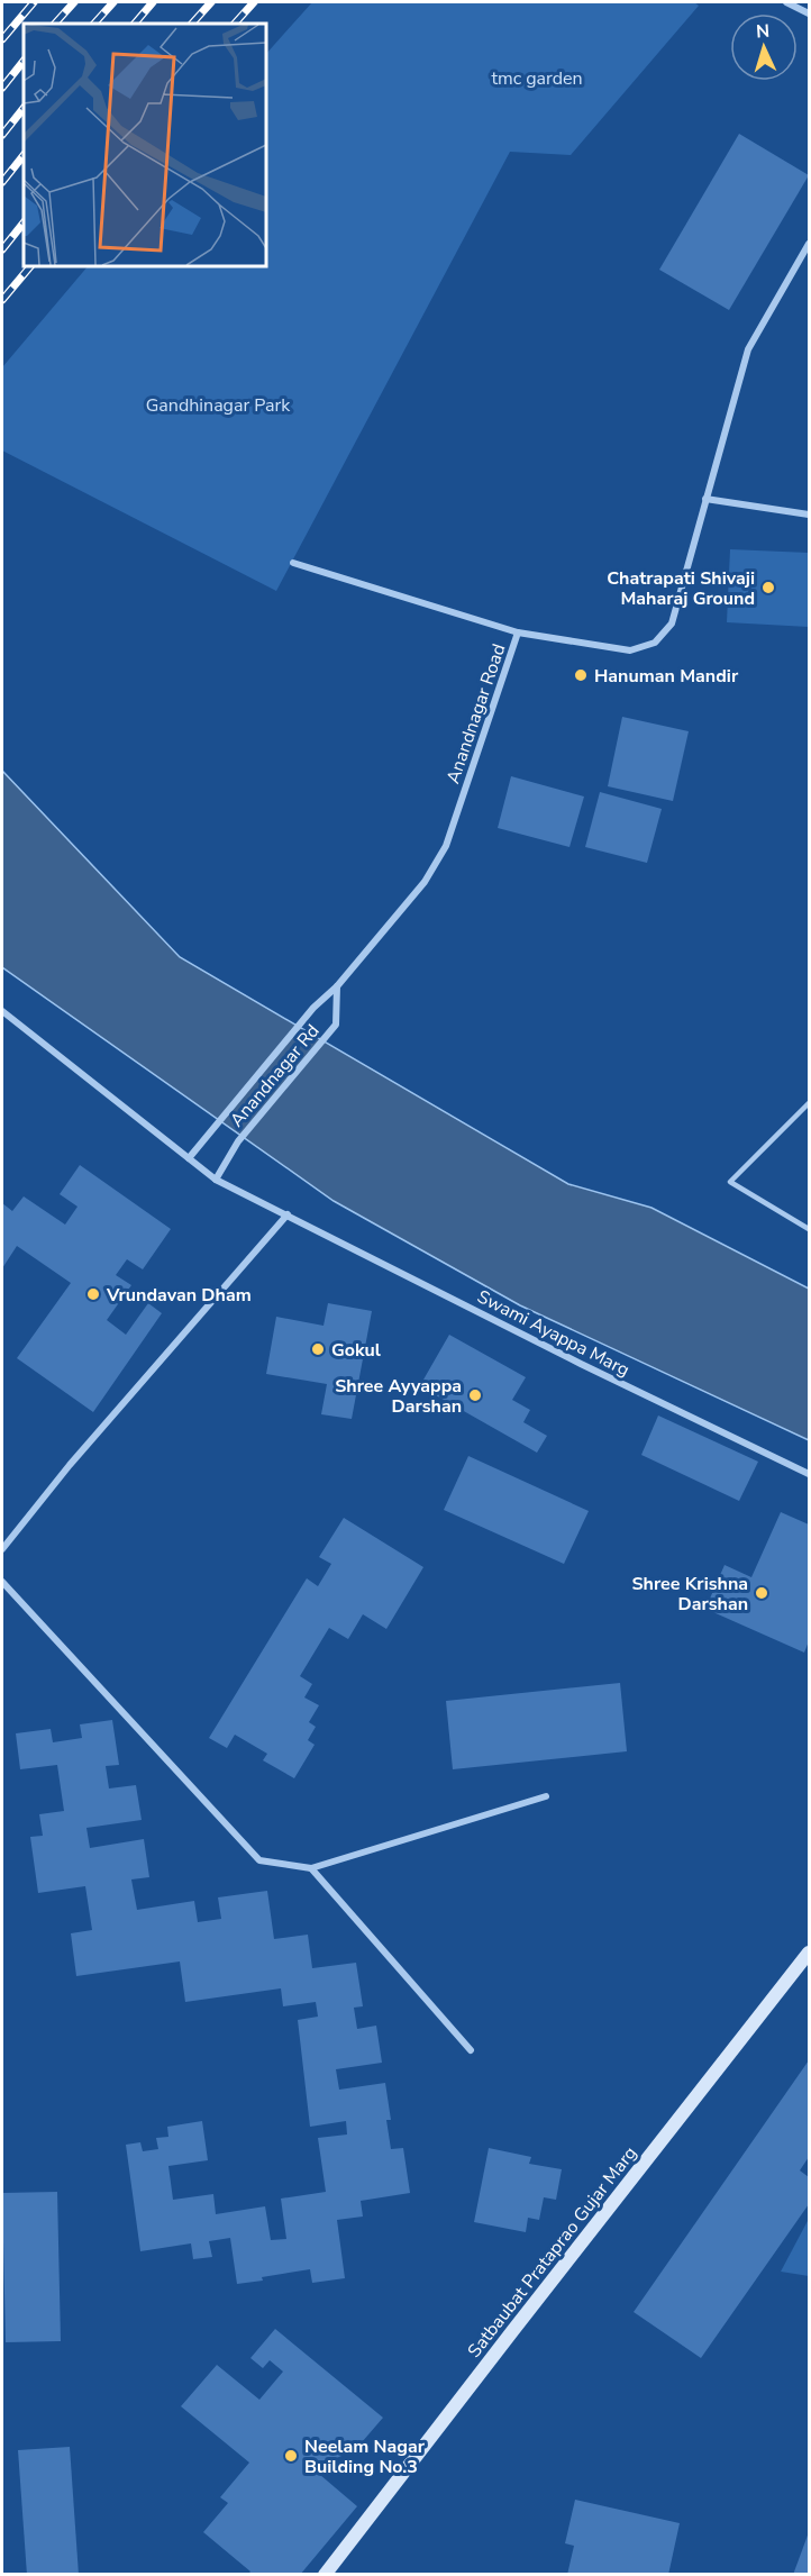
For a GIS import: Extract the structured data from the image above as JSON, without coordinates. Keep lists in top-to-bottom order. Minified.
{"streets":{"street":["Anandnagar Road","Anandnagar Rd","Swami Ayappa Marg","Satbaubat Prataprao Gujar Marg"]},"crossings":[["Anandnagar Road","Anandnagar Rd"],["Anandnagar Road","Swami Ayappa Marg"],["Anandnagar Rd","Swami Ayappa Marg"]],"parks":["tmc garden","Gandhinagar Park"],"places":["Chatrapati Shivaji Maharaj Ground","Hanuman Mandir","Vrundavan Dham","Gokul","Shree Ayyappa Darshan","Shree Krishna Darshan","Neelam Nagar Building No.3"],"north":"top"}
